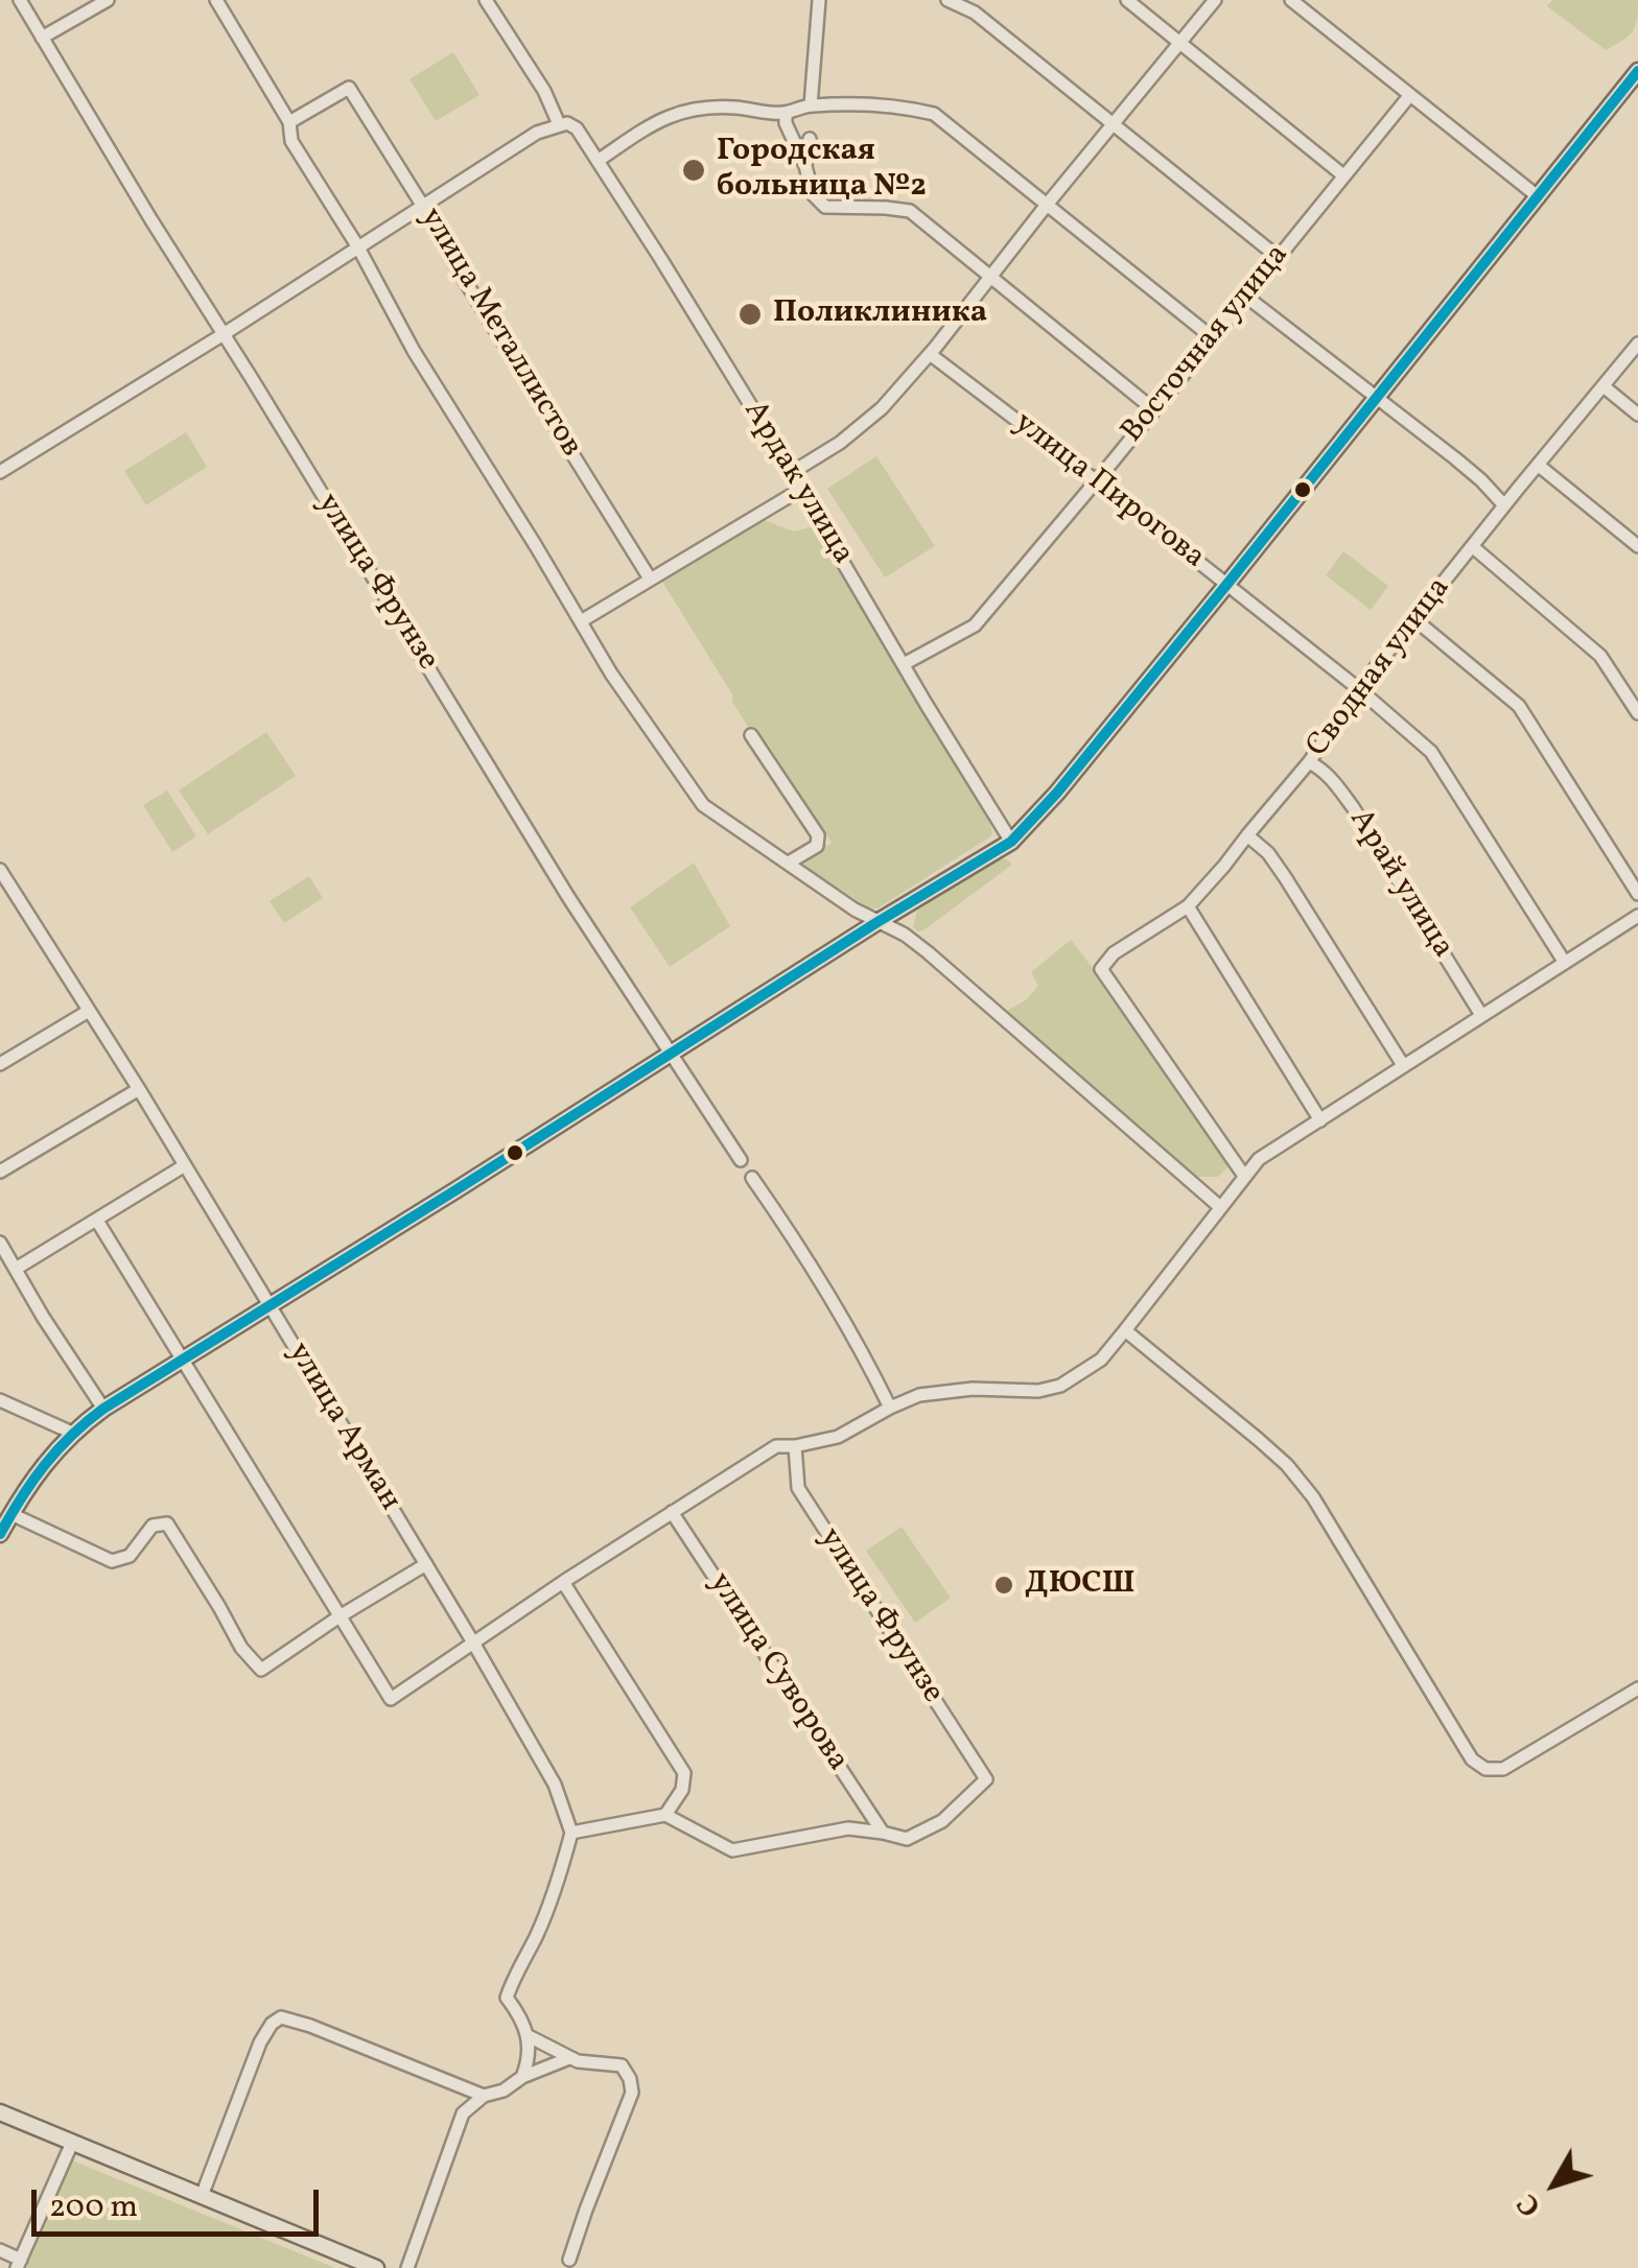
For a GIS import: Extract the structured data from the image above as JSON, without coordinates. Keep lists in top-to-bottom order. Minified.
{"streets":{"street":["улица Металлистов","Восточная улица","Ардак улица","улица Пирогова","улица Фрунзе","Сводная улица","Арай улица","улица Арман","улица Суворова"]},"crossings":[["Восточная улица","Ардак улица"],["Восточная улица","улица Пирогова"],["улица Пирогова","Сводная улица"],["улица Фрунзе","улица Суворова"],["Сводная улица","Арай улица"]],"places":["Городская больница №2","Поликлиника","ДЮСШ"],"scale_bar":"200 m","north":"bottom left"}
